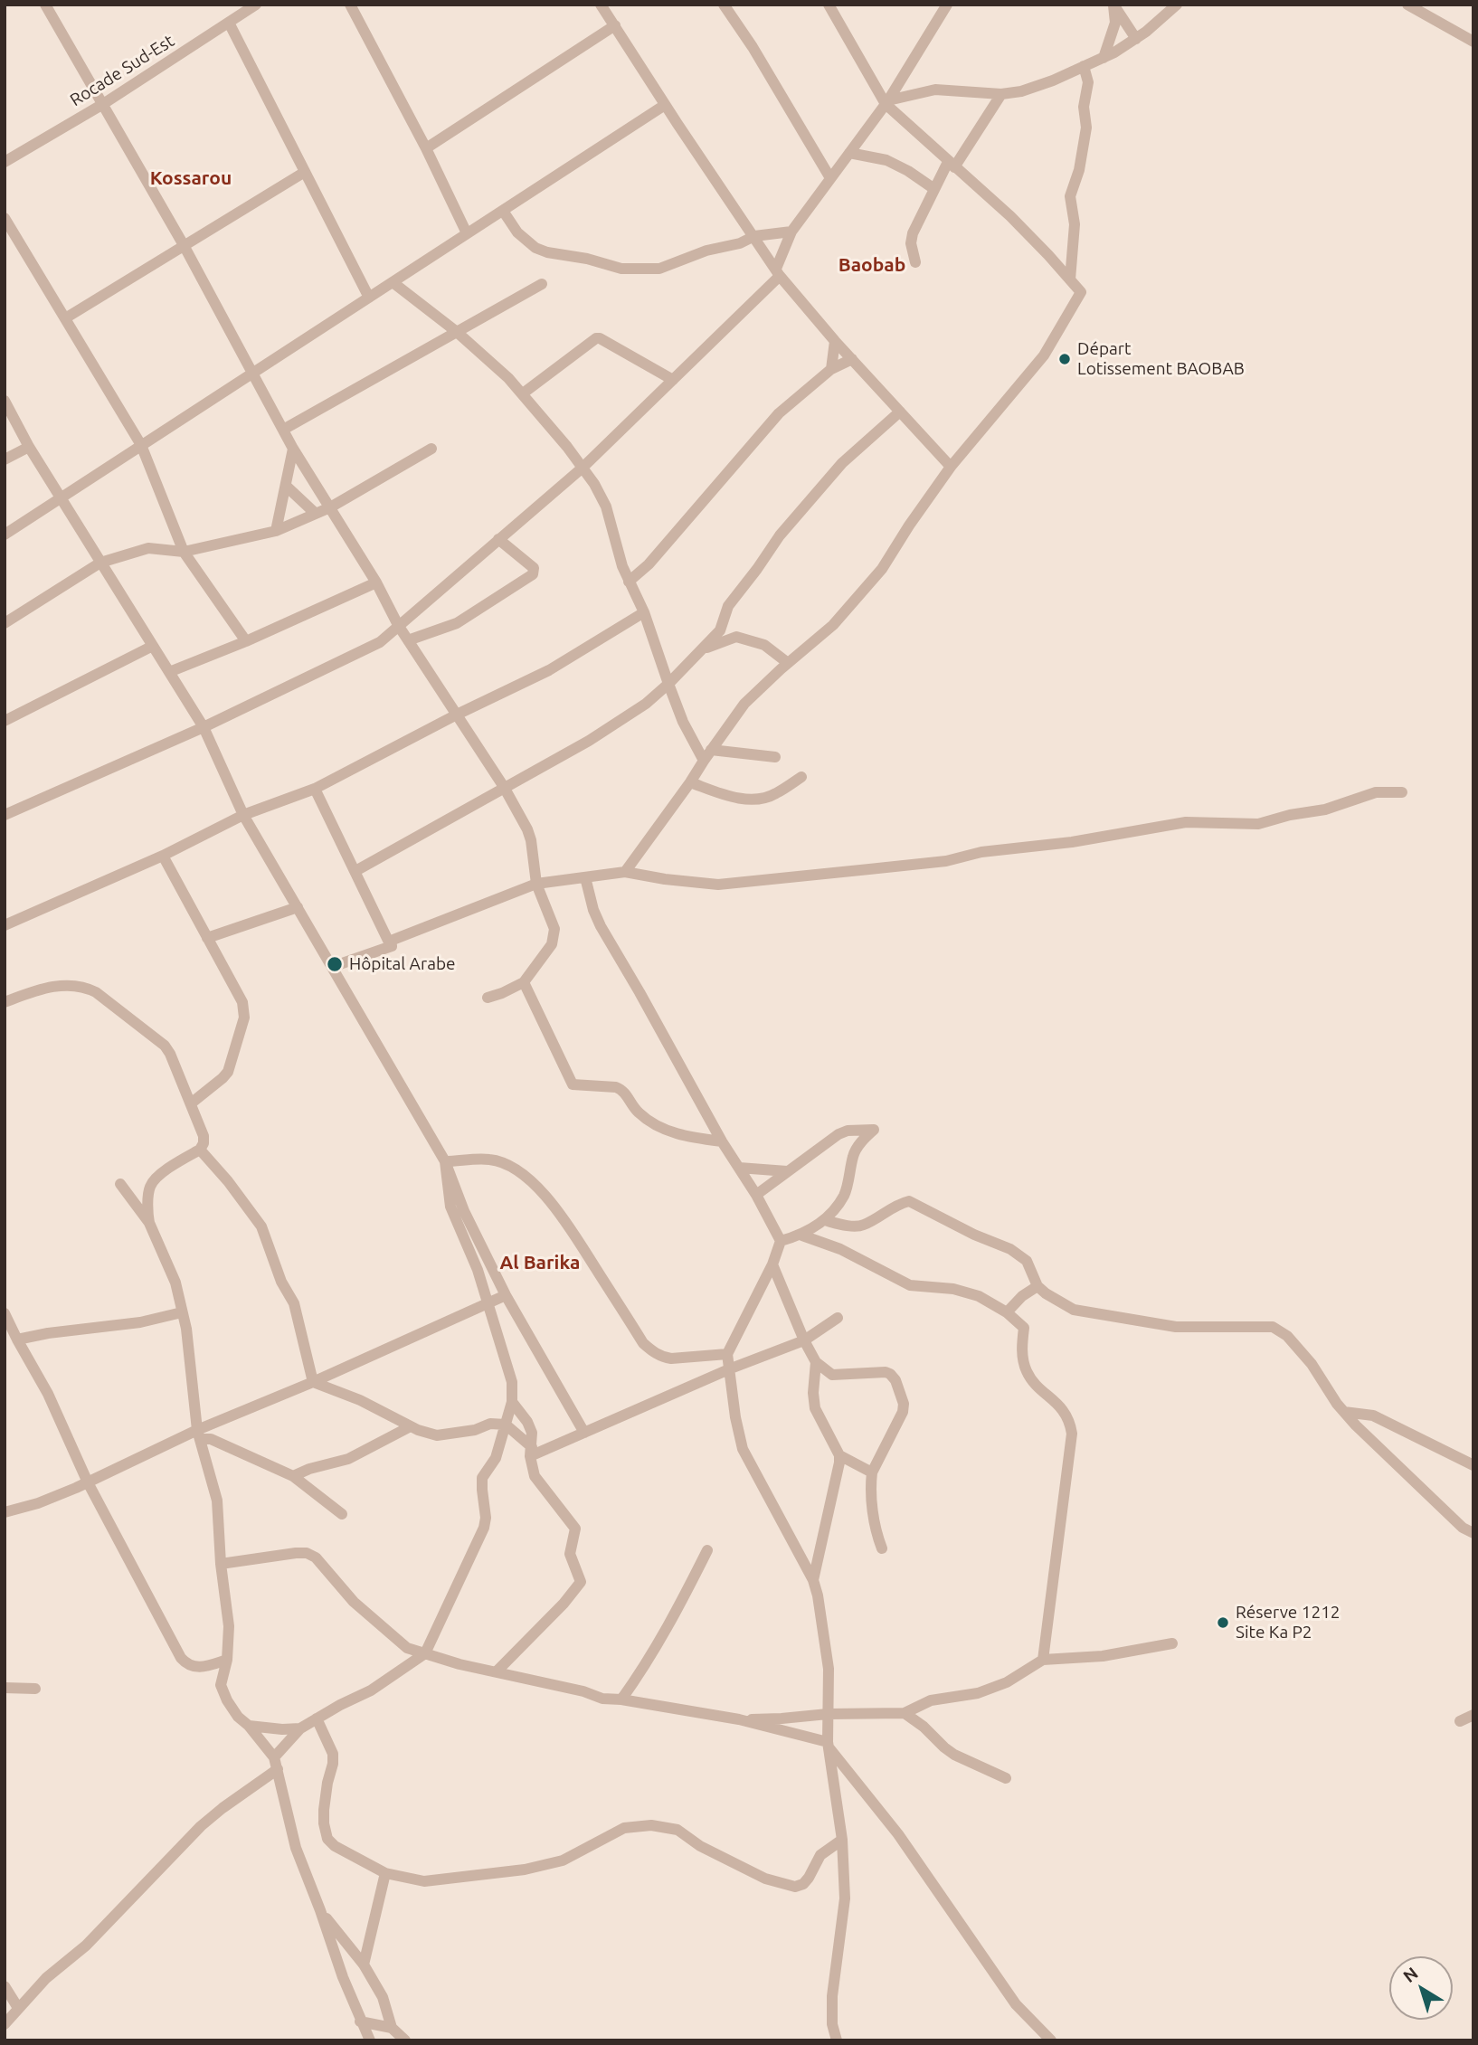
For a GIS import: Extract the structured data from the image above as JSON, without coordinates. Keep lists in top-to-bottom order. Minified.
{"streets":{"street":["Rocade Sud-Est"]},"districts":["Kossarou","Baobab","Al Barika"],"places":["Départ Lotissement BAOBAB","Hôpital Arabe","Réserve 1212 Site Ka P2"],"north":"top left"}
